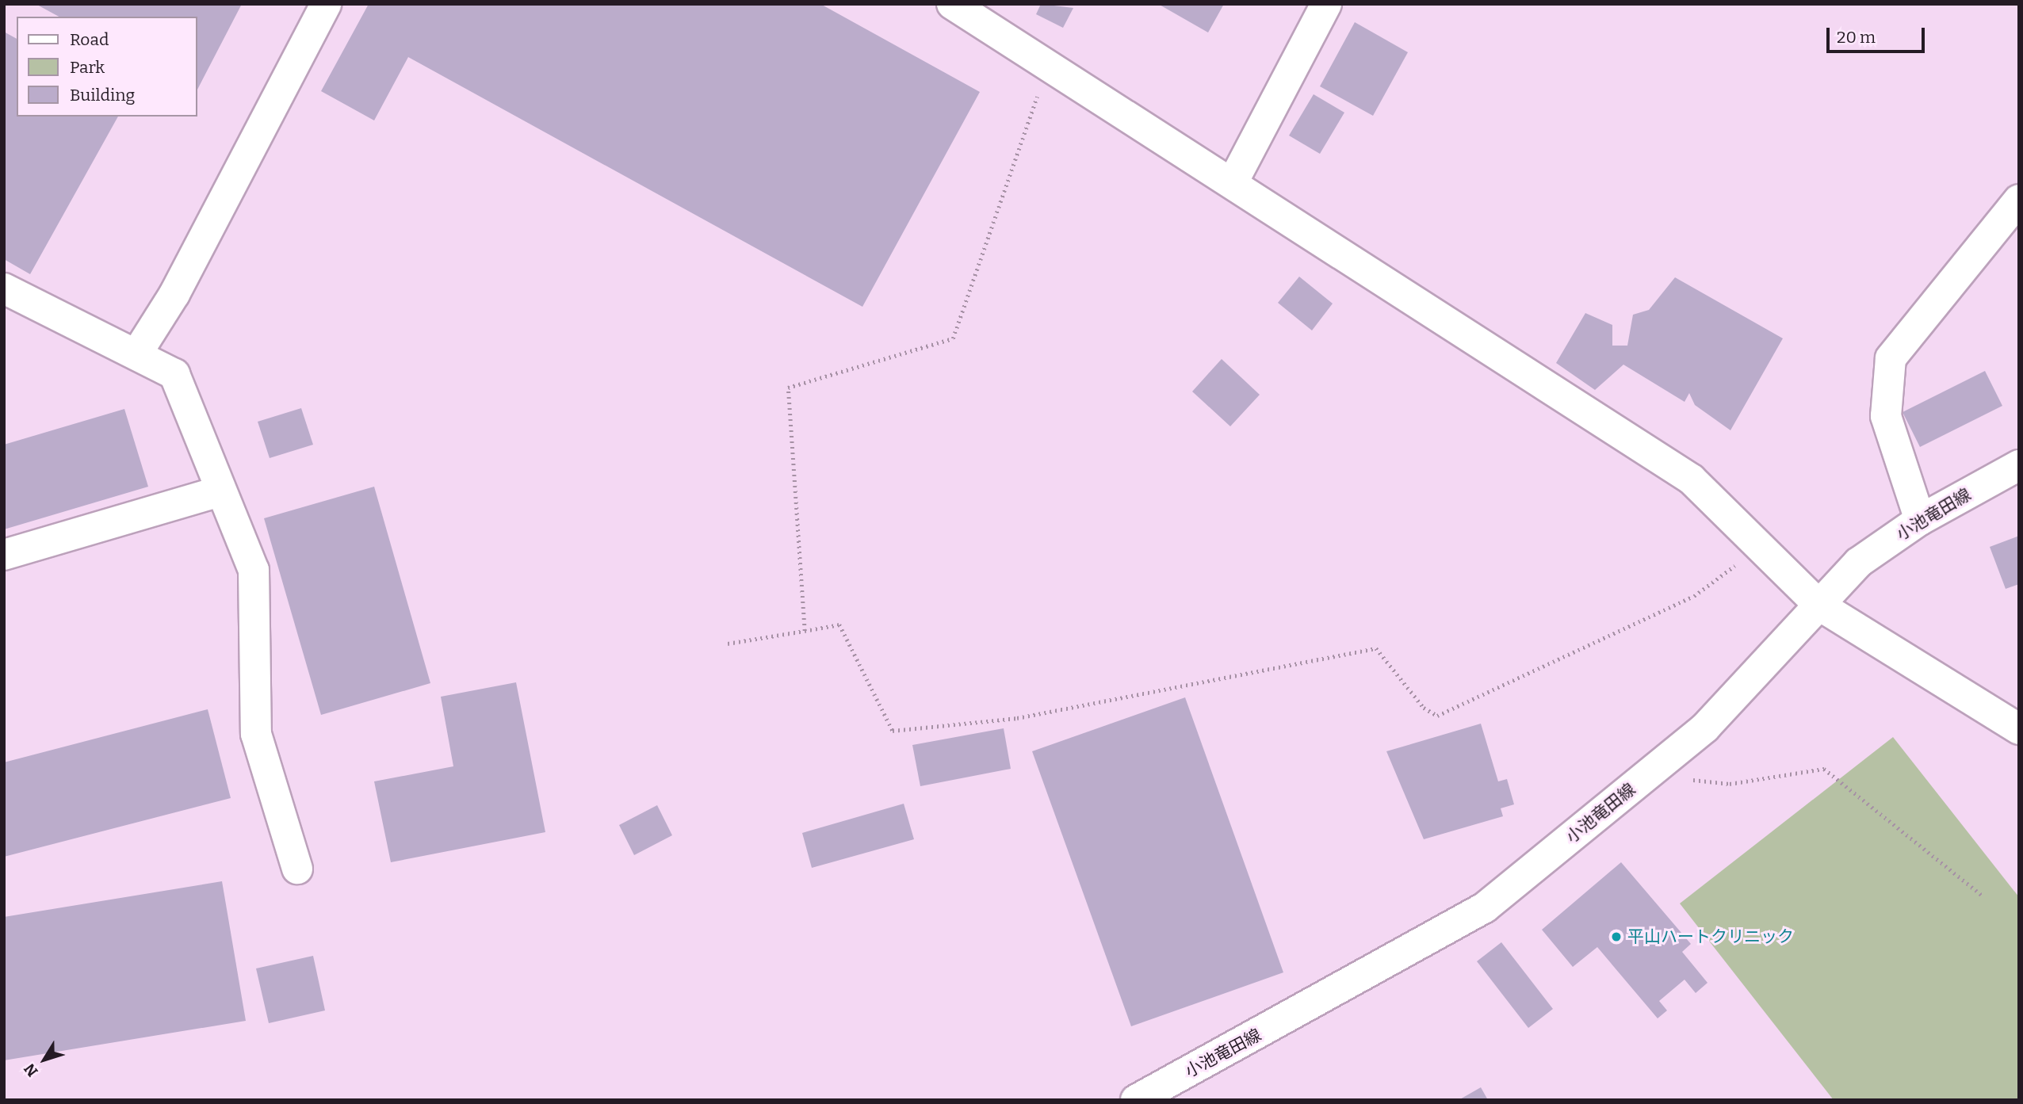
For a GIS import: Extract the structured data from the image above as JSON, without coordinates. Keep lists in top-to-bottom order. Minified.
{"streets":{"street":["小池竜田線"]},"places":["平山ハートクリニック"],"legend":["Road","Park","Building"],"scale_bar":"20 m","north":"bottom left"}
